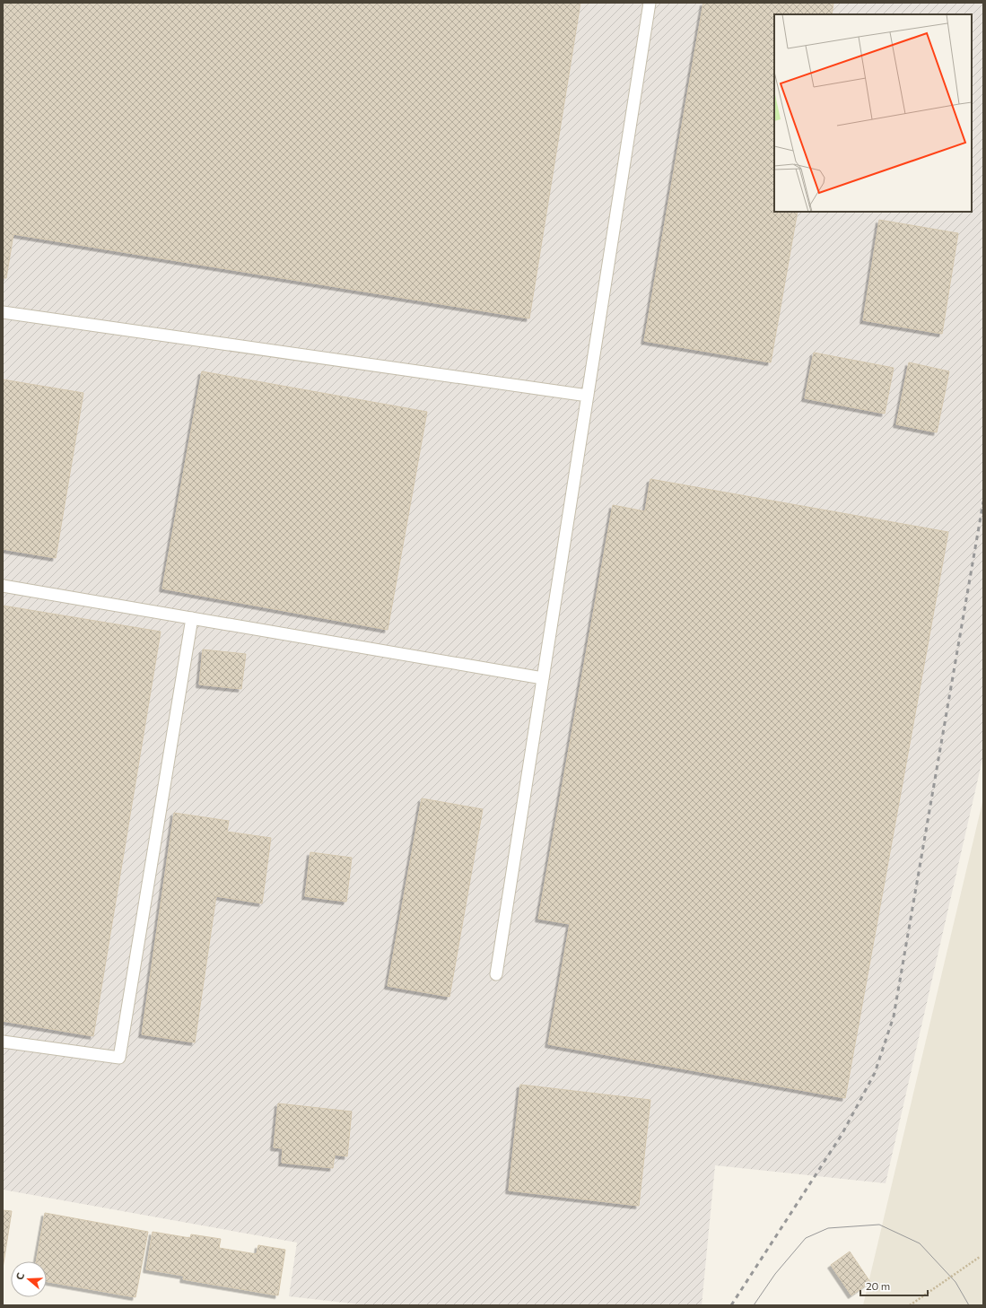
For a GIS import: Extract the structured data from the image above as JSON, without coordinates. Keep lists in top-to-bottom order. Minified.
{"scale_bar":"20 m","north":"left"}
